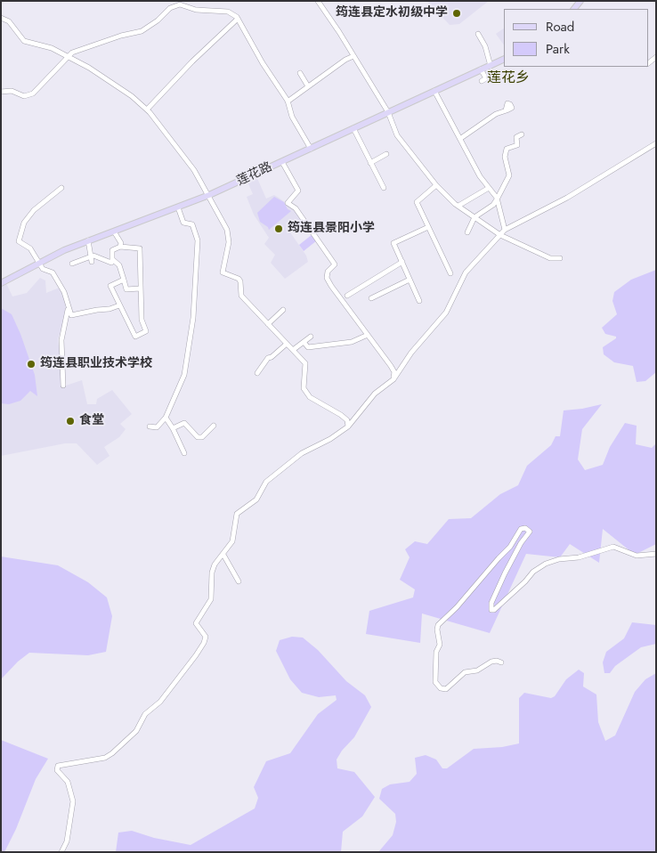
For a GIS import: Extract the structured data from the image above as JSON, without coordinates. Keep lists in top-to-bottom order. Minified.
{"streets":{"main road":["莲花路"]},"districts":["莲花乡"],"places":["筠连县定水初级中学","筠连县景阳小学","筠连县职业技术学校","食堂"],"legend":["Road","Park"]}
